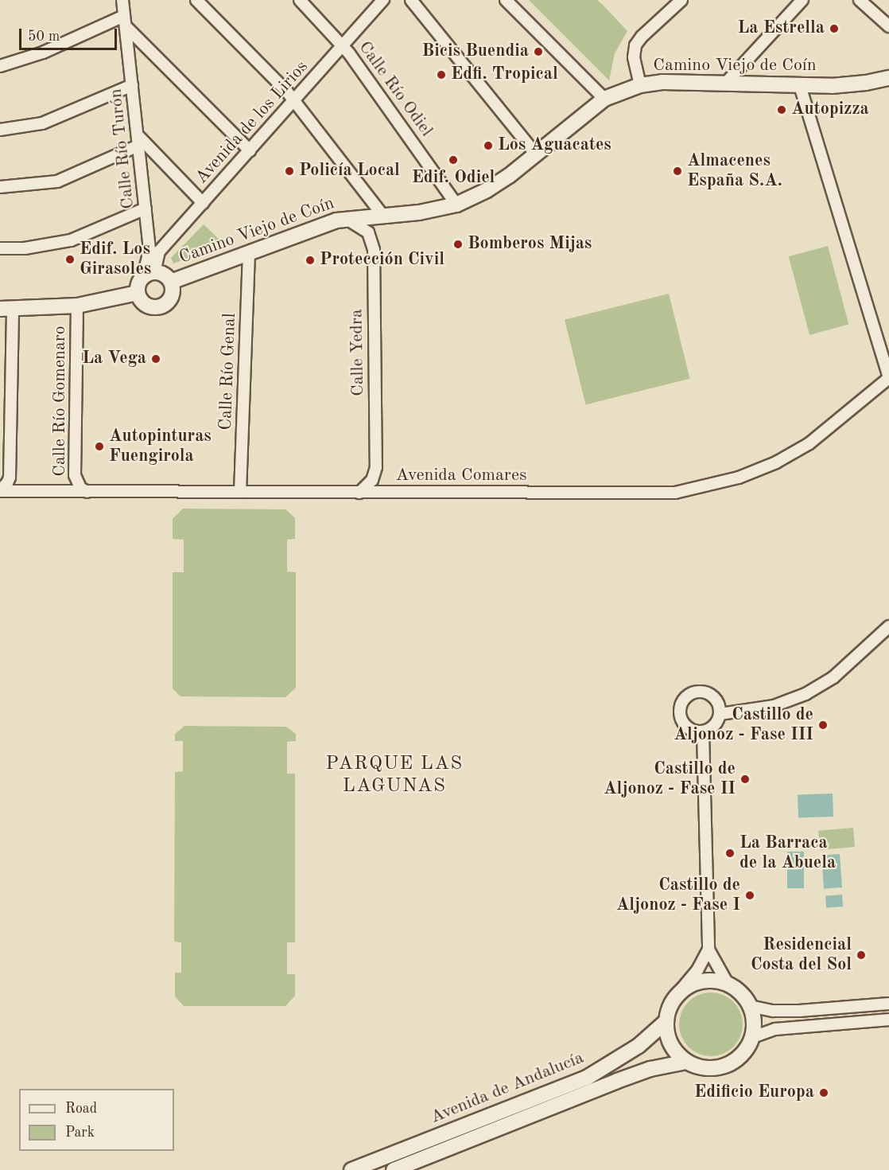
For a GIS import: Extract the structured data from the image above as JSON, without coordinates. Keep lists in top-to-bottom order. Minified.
{"streets":{"street":["Camino Viejo de Coín","Calle Río Odiel","Avenida de los Lirios","Calle Río Turón","Calle Yedra","Calle Río Genal","Calle Río Gomenaro","Avenida Comares","Avenida de Andalucía"]},"crossings":[["Camino Viejo de Coín","Calle Río Odiel"],["Camino Viejo de Coín","Avenida de los Lirios"],["Camino Viejo de Coín","Calle Río Turón"],["Camino Viejo de Coín","Calle Yedra"],["Camino Viejo de Coín","Calle Río Genal"],["Calle Río Odiel","Avenida de los Lirios"],["Avenida de los Lirios","Calle Río Turón"],["Calle Yedra","Avenida Comares"],["Calle Río Genal","Avenida Comares"],["Calle Río Gomenaro","Avenida Comares"]],"districts":["PARQUE LAS LAGUNAS"],"places":["La Estrella","Bicis Buendia","Edfi. Tropical","Autopizza","Los Aguacates","Edif. Odiel","Policía Local","Almacenes España S.A.","Bomberos Mijas","Edif. Los Girasoles","Protección Civil","La Vega","Autopinturas Fuengirola","Castillo de Aljonoz - Fase III","Castillo de Aljonoz - Fase II","La Barraca de la Abuela","Castillo de Aljonoz - Fase I","Residencial Costa del Sol","Edificio Europa"],"legend":["Road","Park"],"scale_bar":"50 m"}
